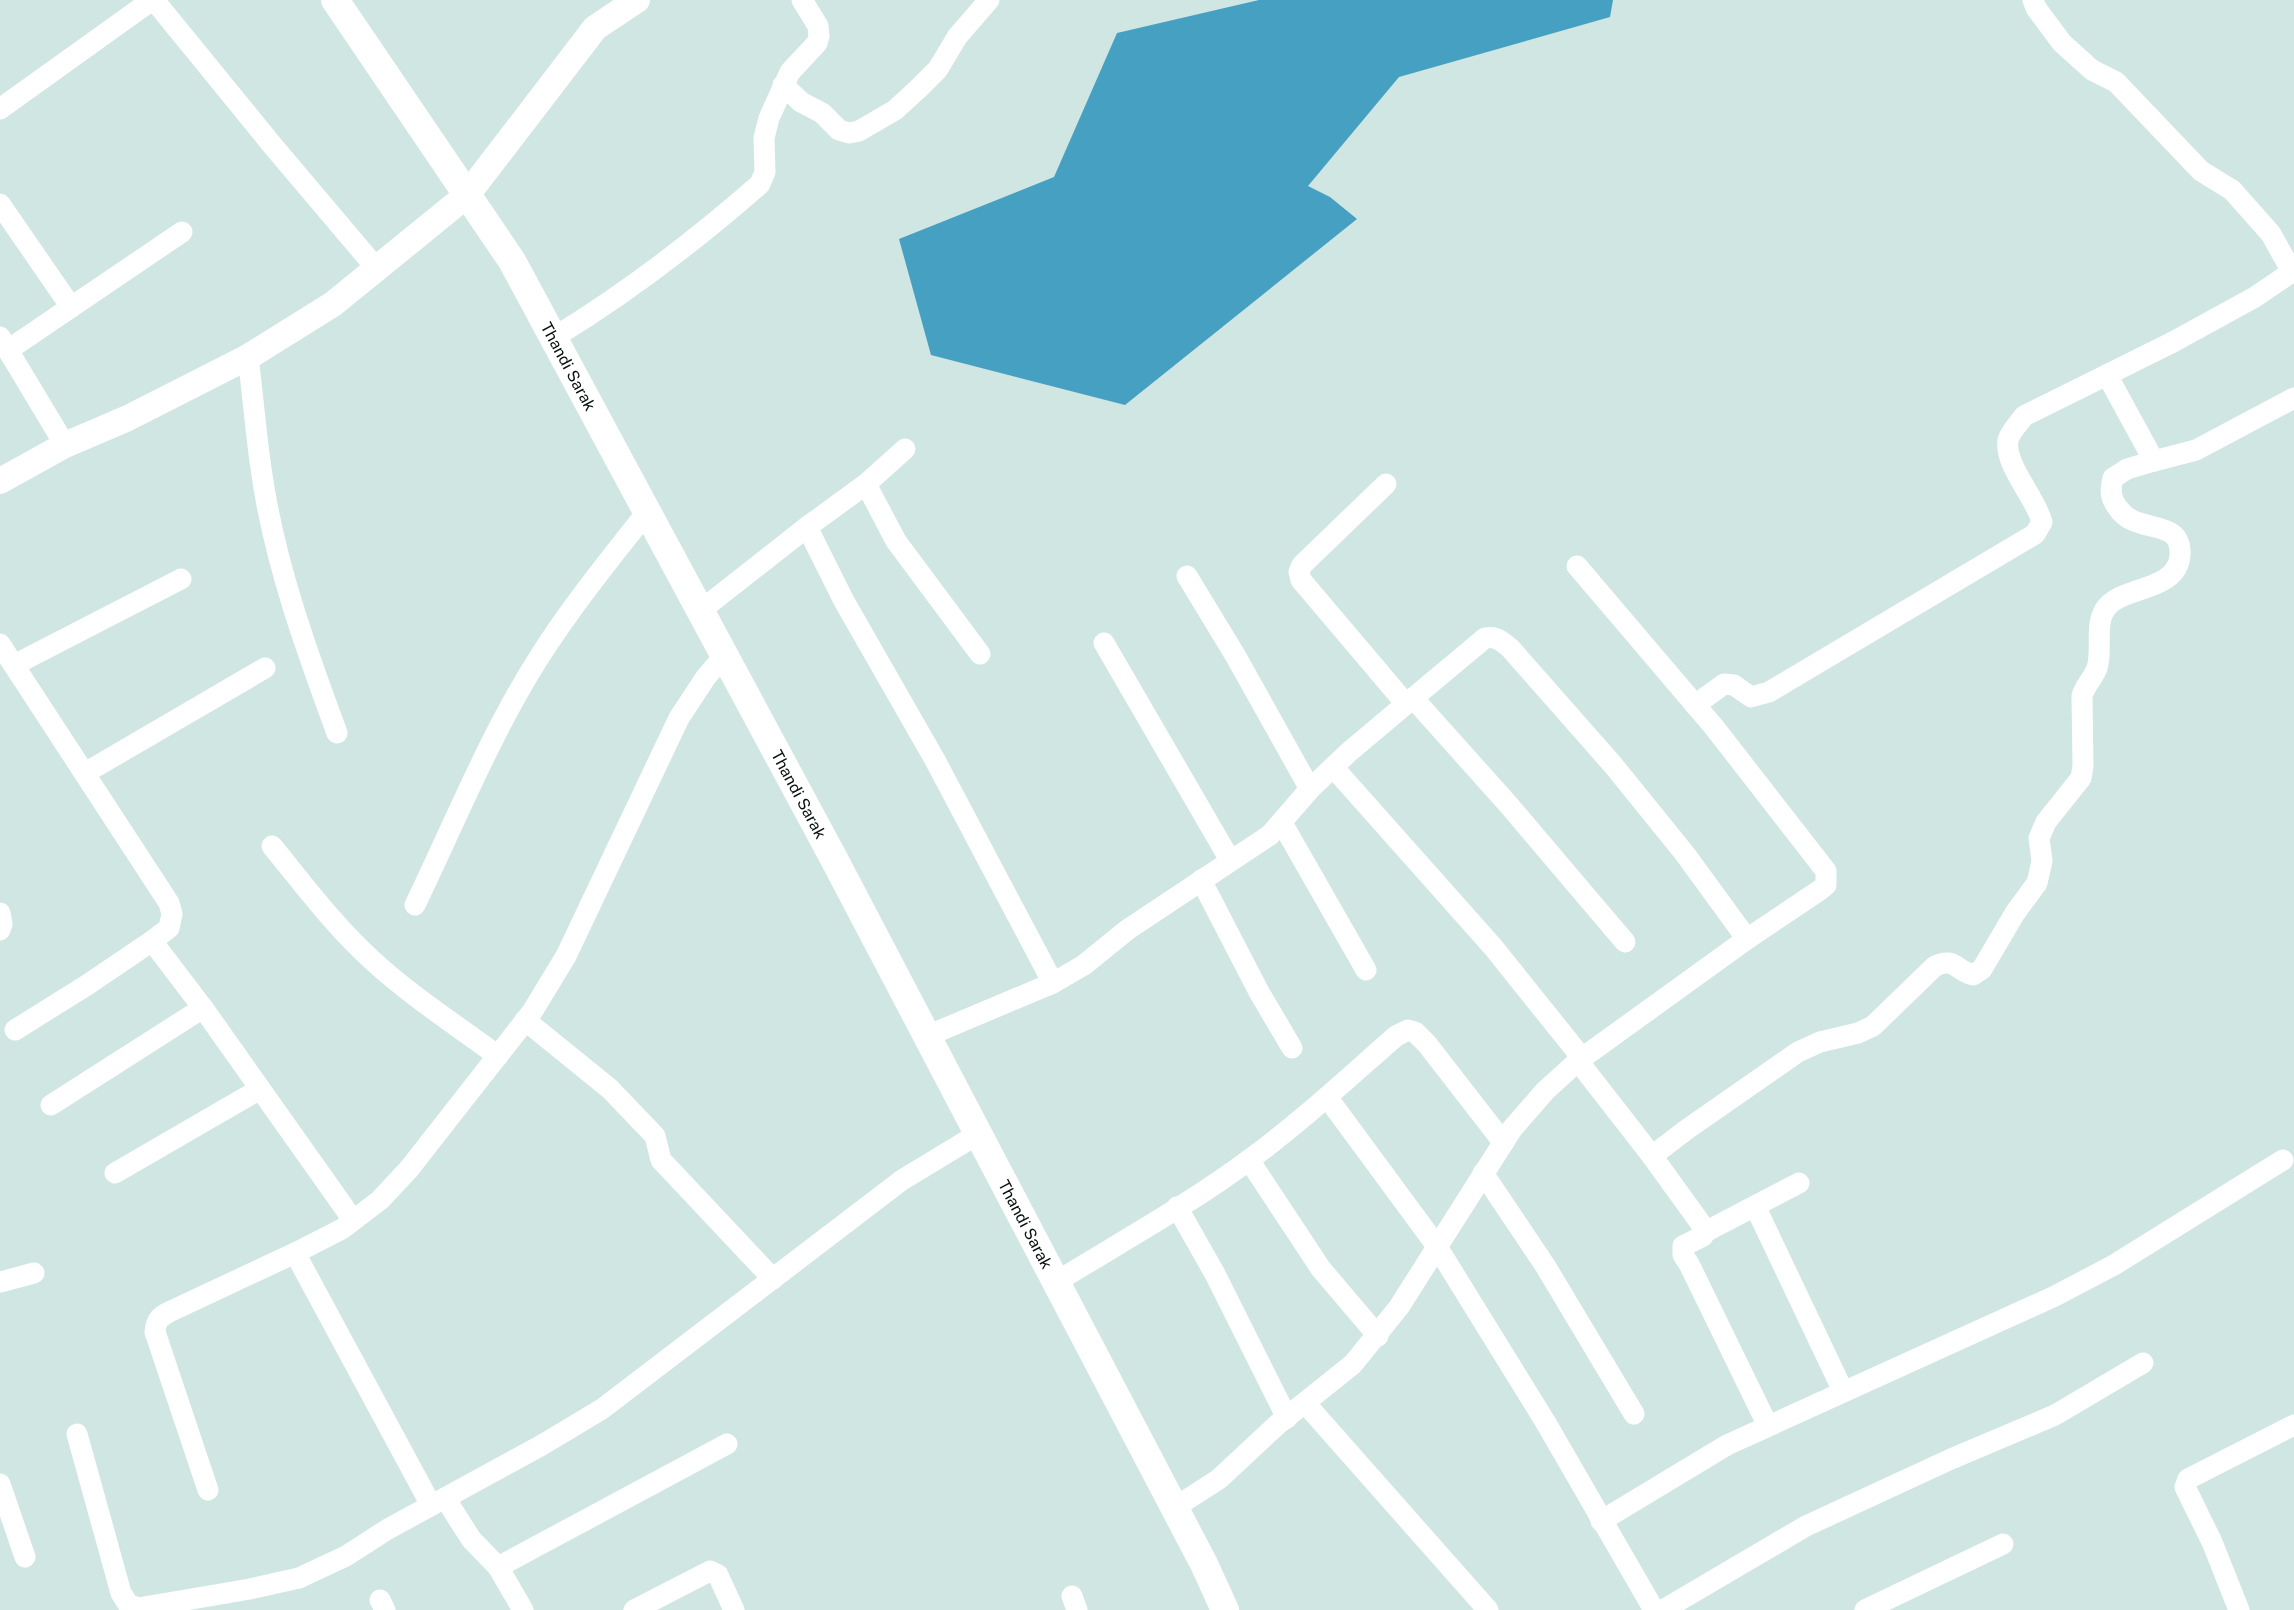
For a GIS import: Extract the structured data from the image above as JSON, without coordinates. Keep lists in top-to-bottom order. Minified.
{"streets":{"main road":["Thandi Sarak"]}}
